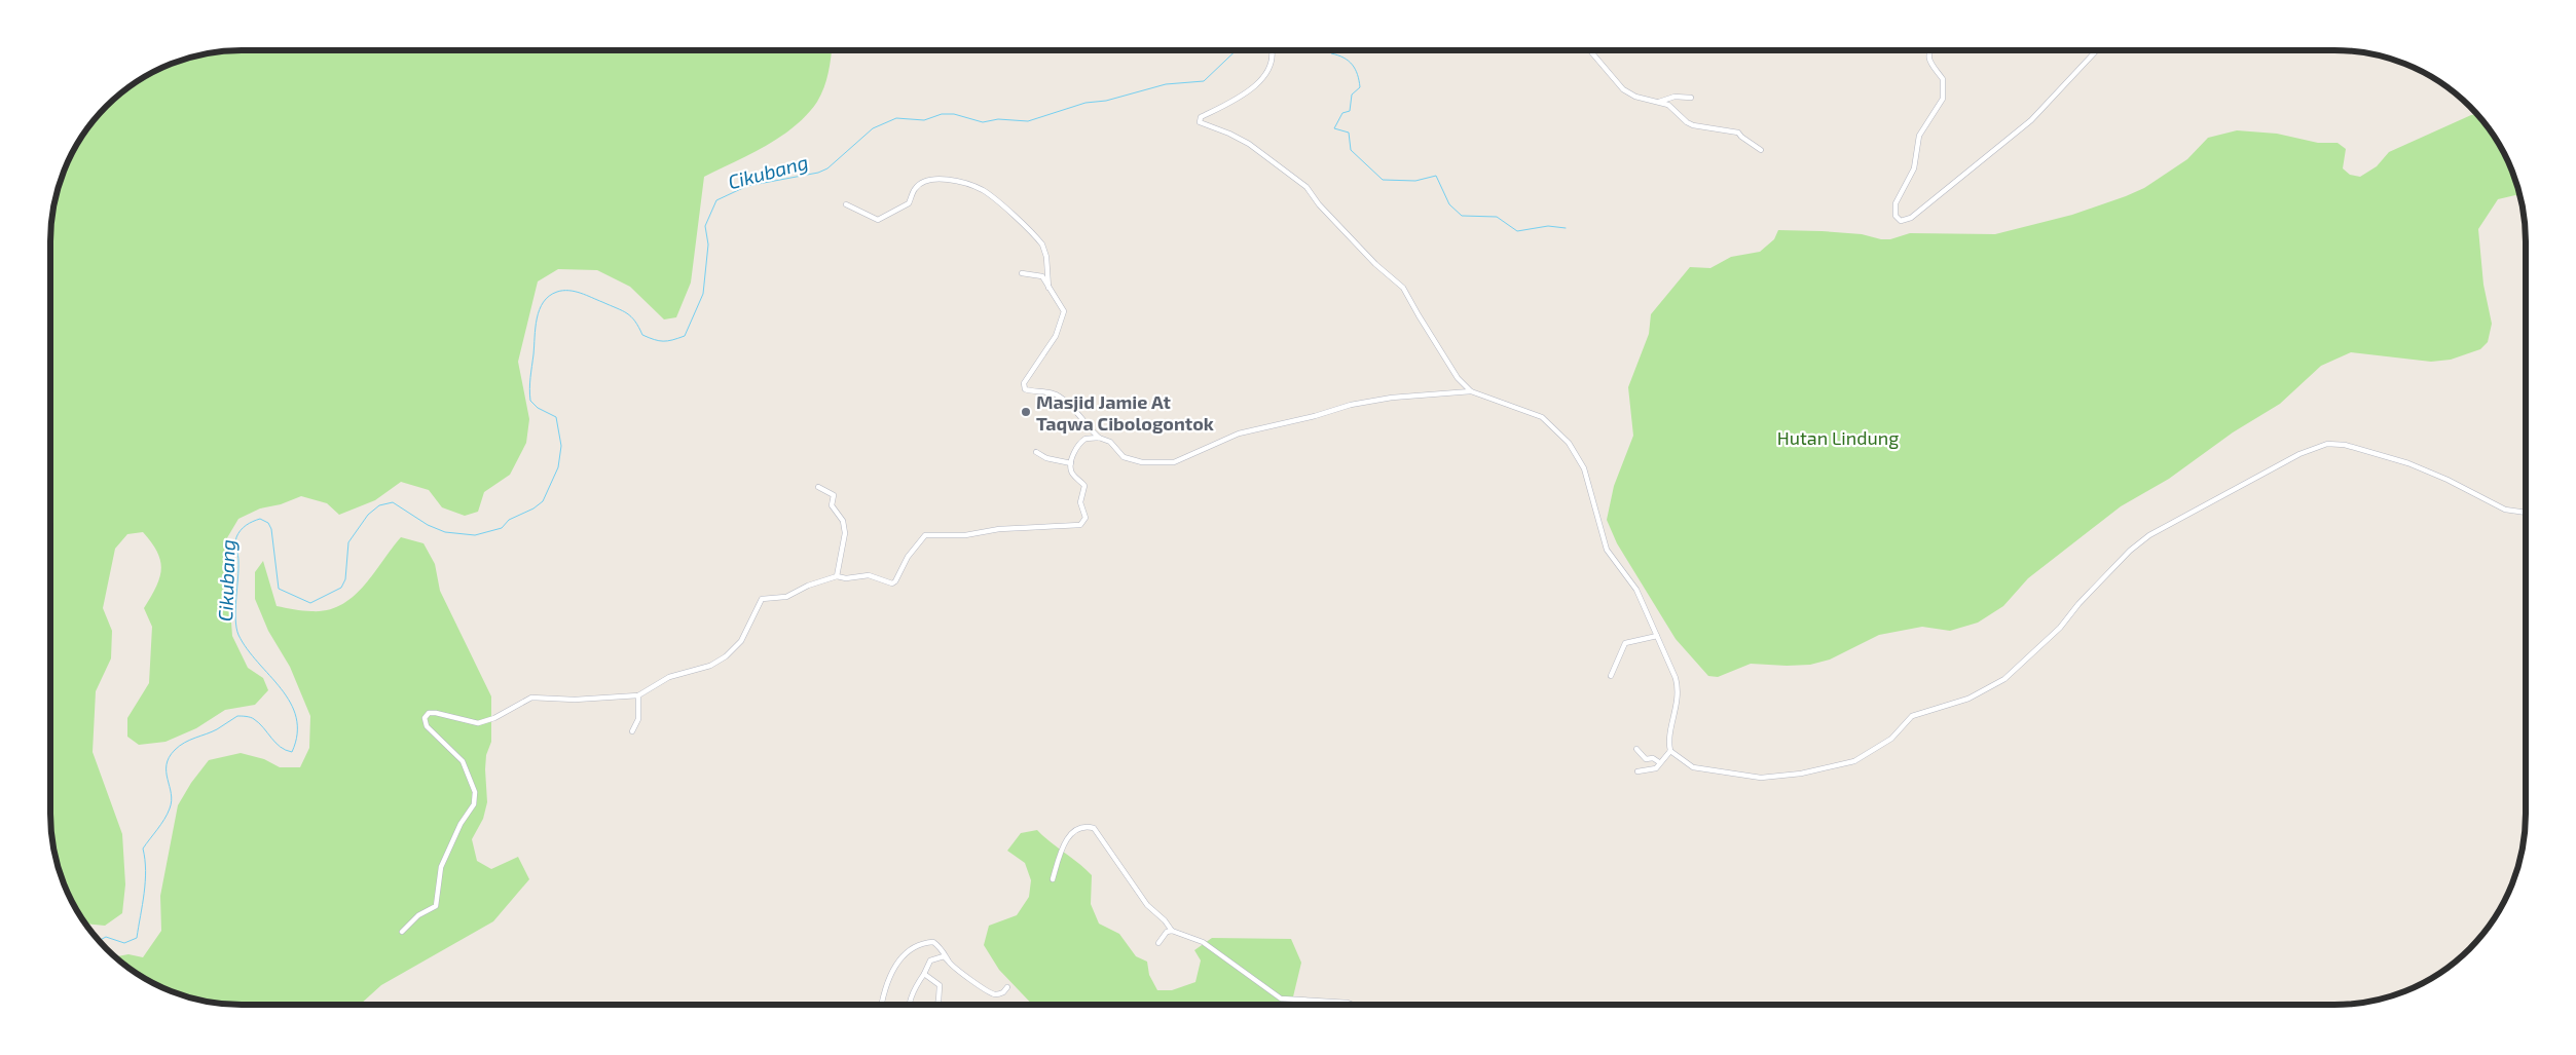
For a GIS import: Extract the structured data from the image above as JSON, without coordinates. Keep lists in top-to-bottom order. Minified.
{"water":["Cikubang"],"parks":["Hutan Lindung"],"places":["Masjid Jamie At Taqwa Cibologontok"]}
